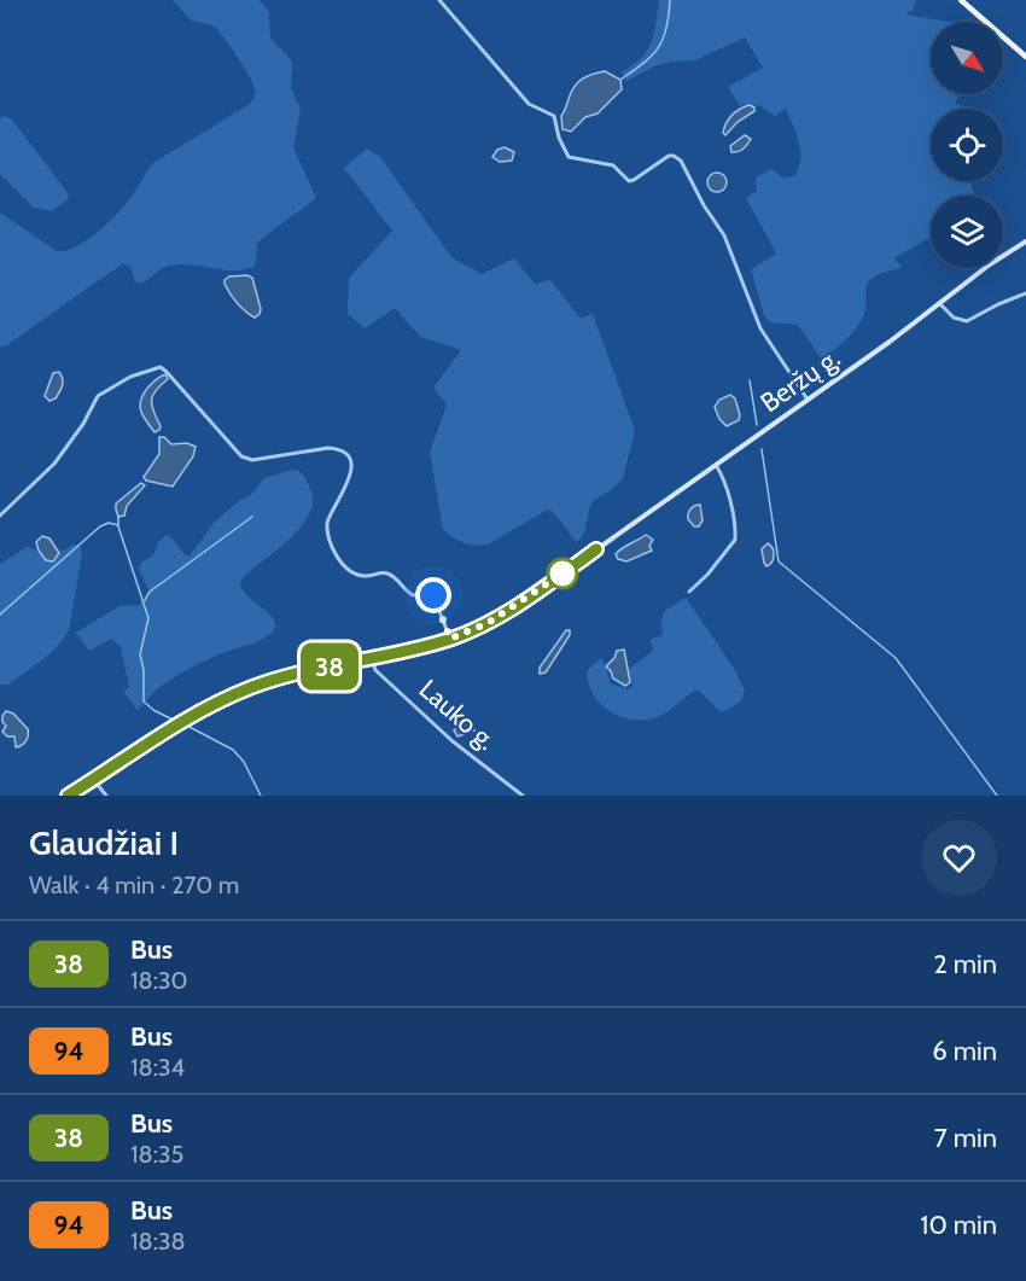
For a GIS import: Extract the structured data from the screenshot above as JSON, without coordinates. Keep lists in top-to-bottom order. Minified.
{"streets":{"main road":["Beržų g."],"street":["Lauko g."]},"crossings":[["Beržų g.","Lauko g."]],"lines":["bus line 38"],"north":"bottom right","page":{"on_map":"38","heading":["Glaudžiai I","Walk · 4 min · 270 m"],"list":[{"mark":"38","name":"Bus","note":"18:30","value":"2 min"},{"mark":"94","name":"Bus","note":"18:34","value":"6 min"},{"mark":"38","name":"Bus","note":"18:35","value":"7 min"},{"mark":"94","name":"Bus","note":"18:38","value":"10 min"}]}}
